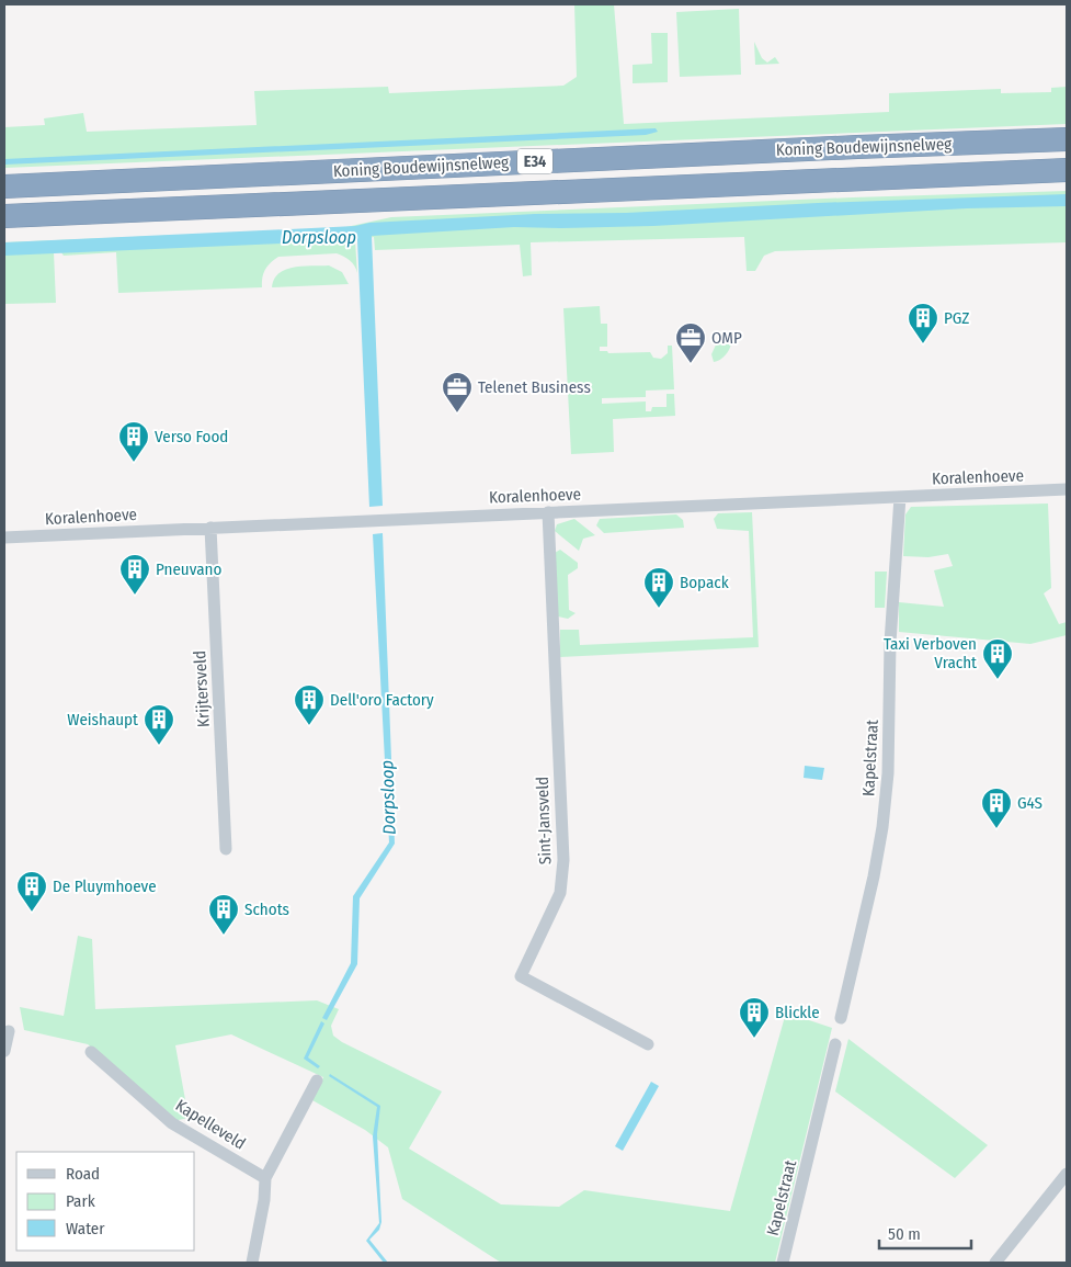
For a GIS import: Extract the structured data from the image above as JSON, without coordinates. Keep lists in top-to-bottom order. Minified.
{"streets":{"highway":["Koning Boudewijnsnelweg","E34"],"street":["Koralenhoeve","Krijtersveld","Kapelstraat","Sint-Jansveld","Kapelleveld"]},"crossings":[["Koralenhoeve","Krijtersveld"],["Koralenhoeve","Kapelstraat"],["Koralenhoeve","Sint-Jansveld"]],"water":["Dorpsloop"],"places":{"building":["PGZ","Verso Food","Pneuvano","Bopack","Taxi Verboven Vracht","Dell'oro Factory","Weishaupt","G4S","De Pluymhoeve","Schots","Blickle"],"office":["OMP","Telenet Business"]},"legend":["Road","Park","Water"],"scale_bar":"50 m"}
